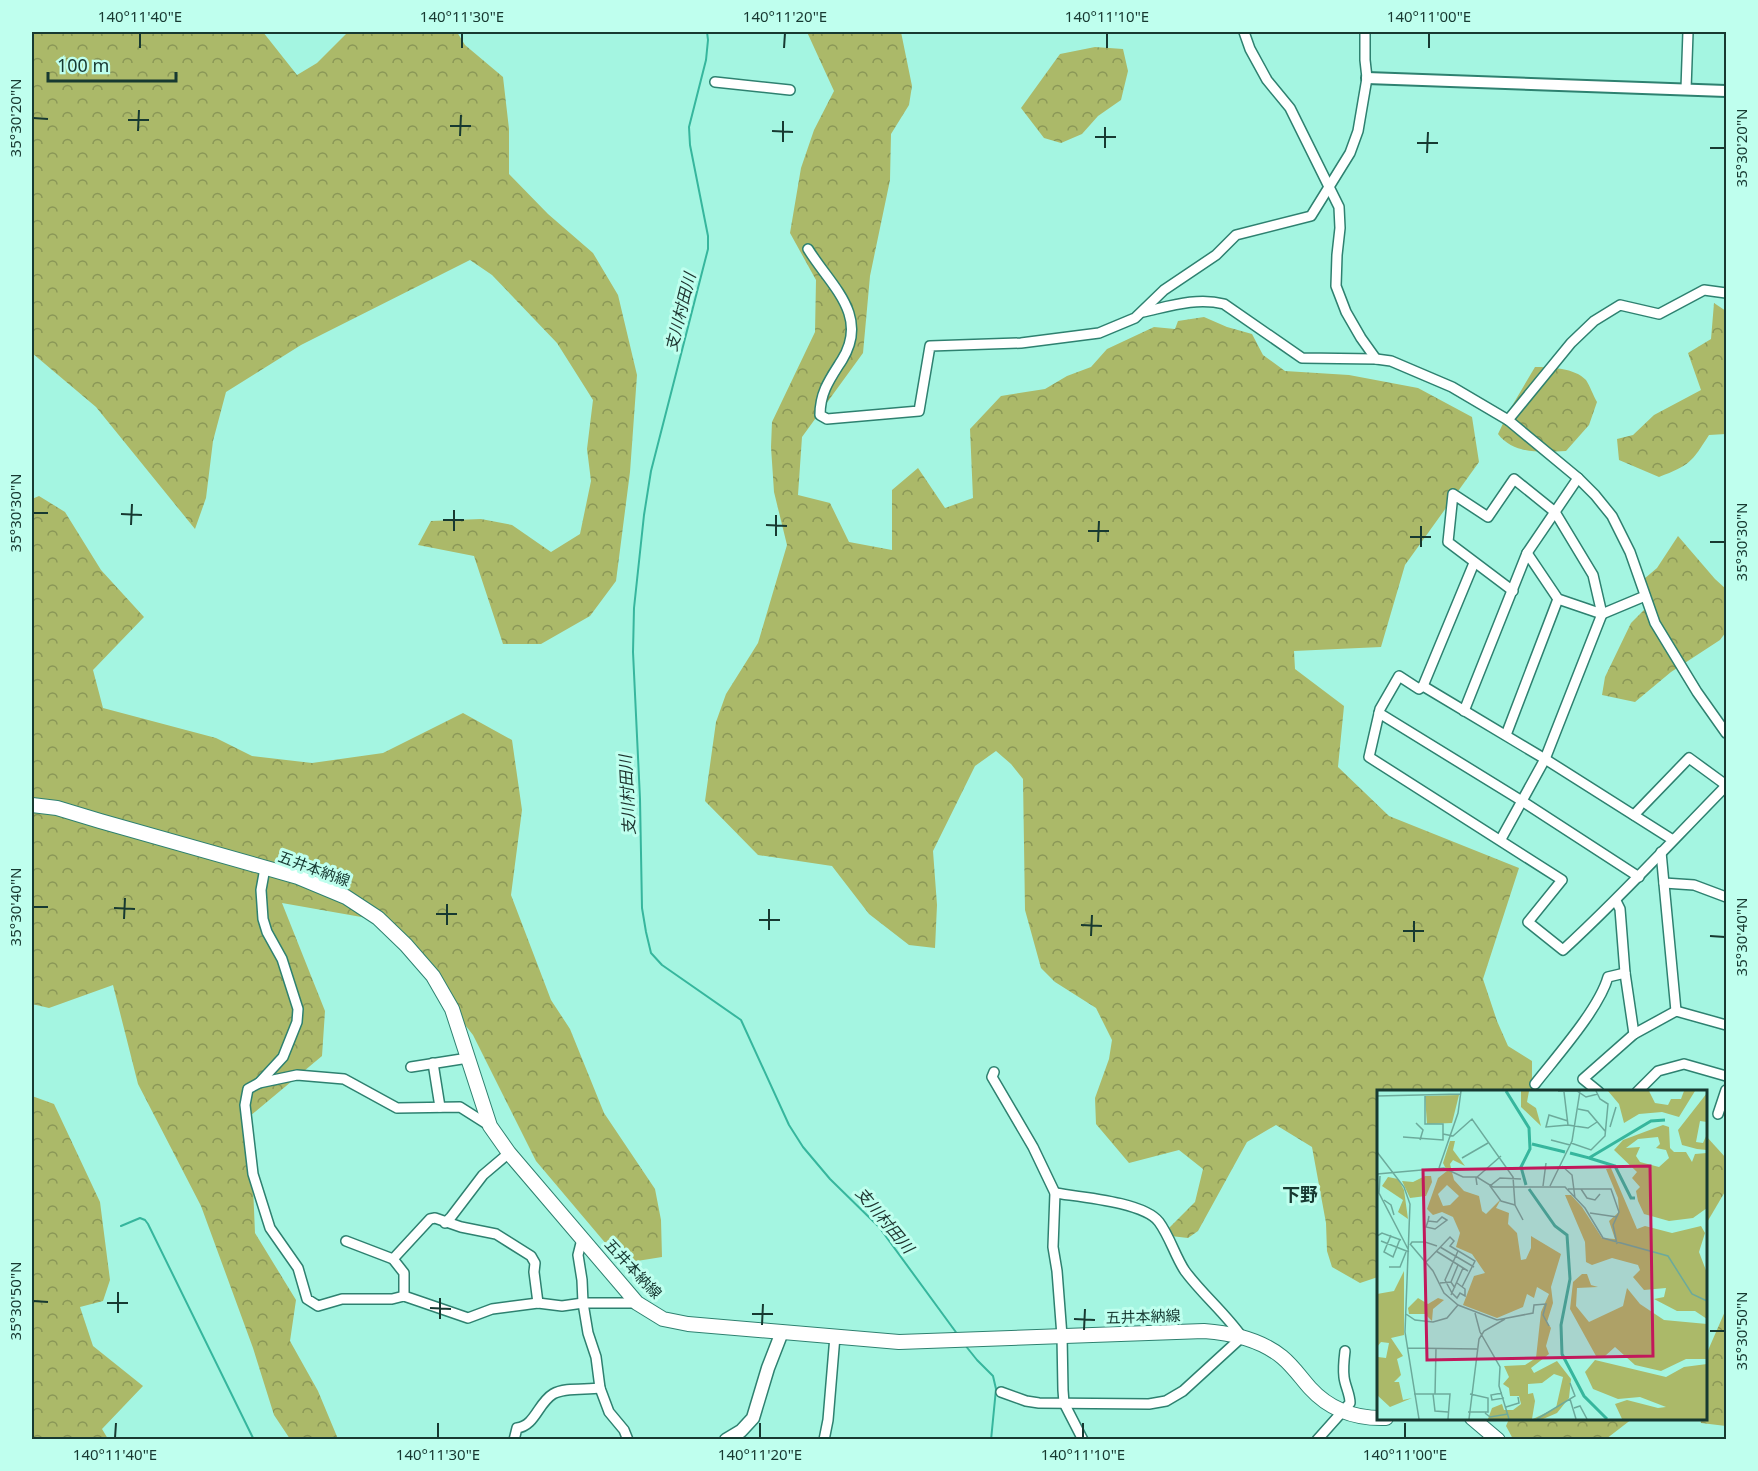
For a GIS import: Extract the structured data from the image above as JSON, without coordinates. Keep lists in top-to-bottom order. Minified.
{"streets":{"main road":["五井本納線"]},"districts":["下野"],"water":["支川村田川"],"scale_bar":"100 m","coordinates":["140°11'40\"E","140°11'30\"E","140°11'20\"E","140°11'10\"E","140°11'00\"E","35°30'20\"N","35°30'30\"N","35°30'40\"N","35°30'50\"N"]}
